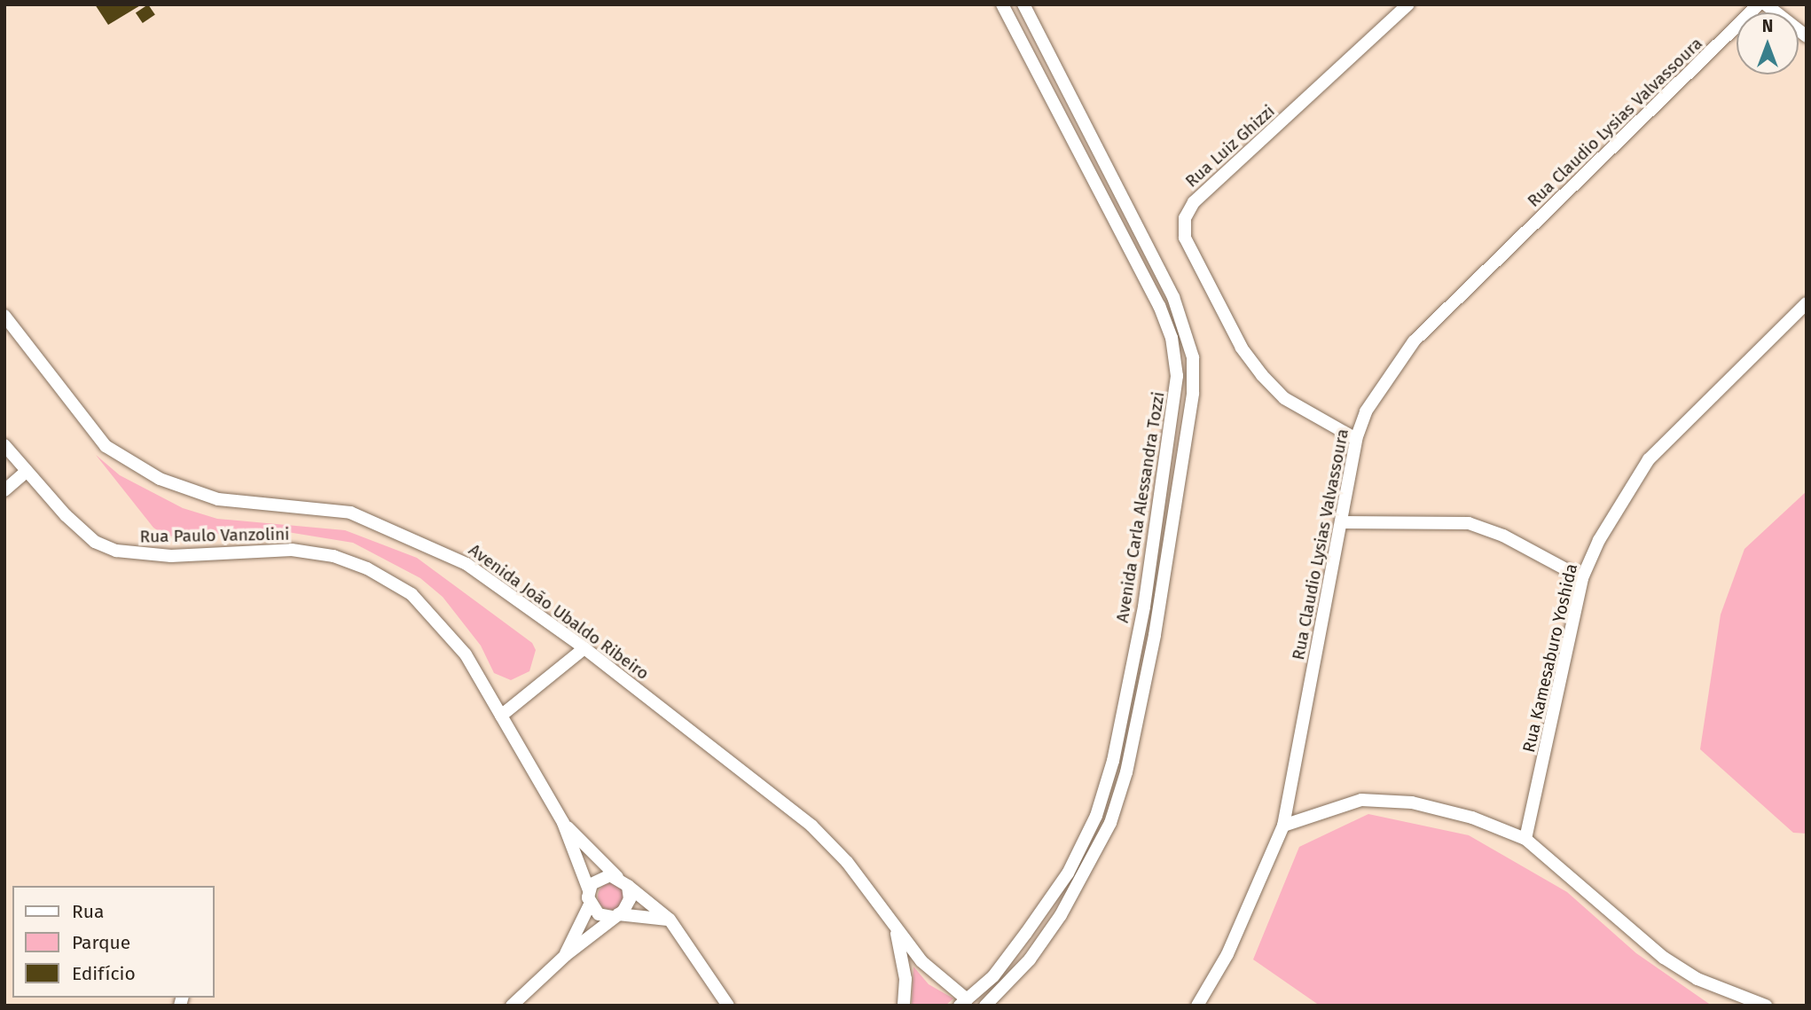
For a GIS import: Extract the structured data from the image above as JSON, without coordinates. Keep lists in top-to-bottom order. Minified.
{"streets":{"street":["Rua Claudio Lysias Valvassoura","Rua Luiz Ghizzi","Avenida Carla Alessandra Tozzi","Rua Paulo Vanzolini","Avenida João Ubaldo Ribeiro","Rua Kamesaburo Yoshida"]},"crossings":[["Rua Claudio Lysias Valvassoura","Rua Luiz Ghizzi"],["Avenida Carla Alessandra Tozzi","Avenida João Ubaldo Ribeiro"]],"legend":["Rua","Parque","Edifício"],"north":"top"}
